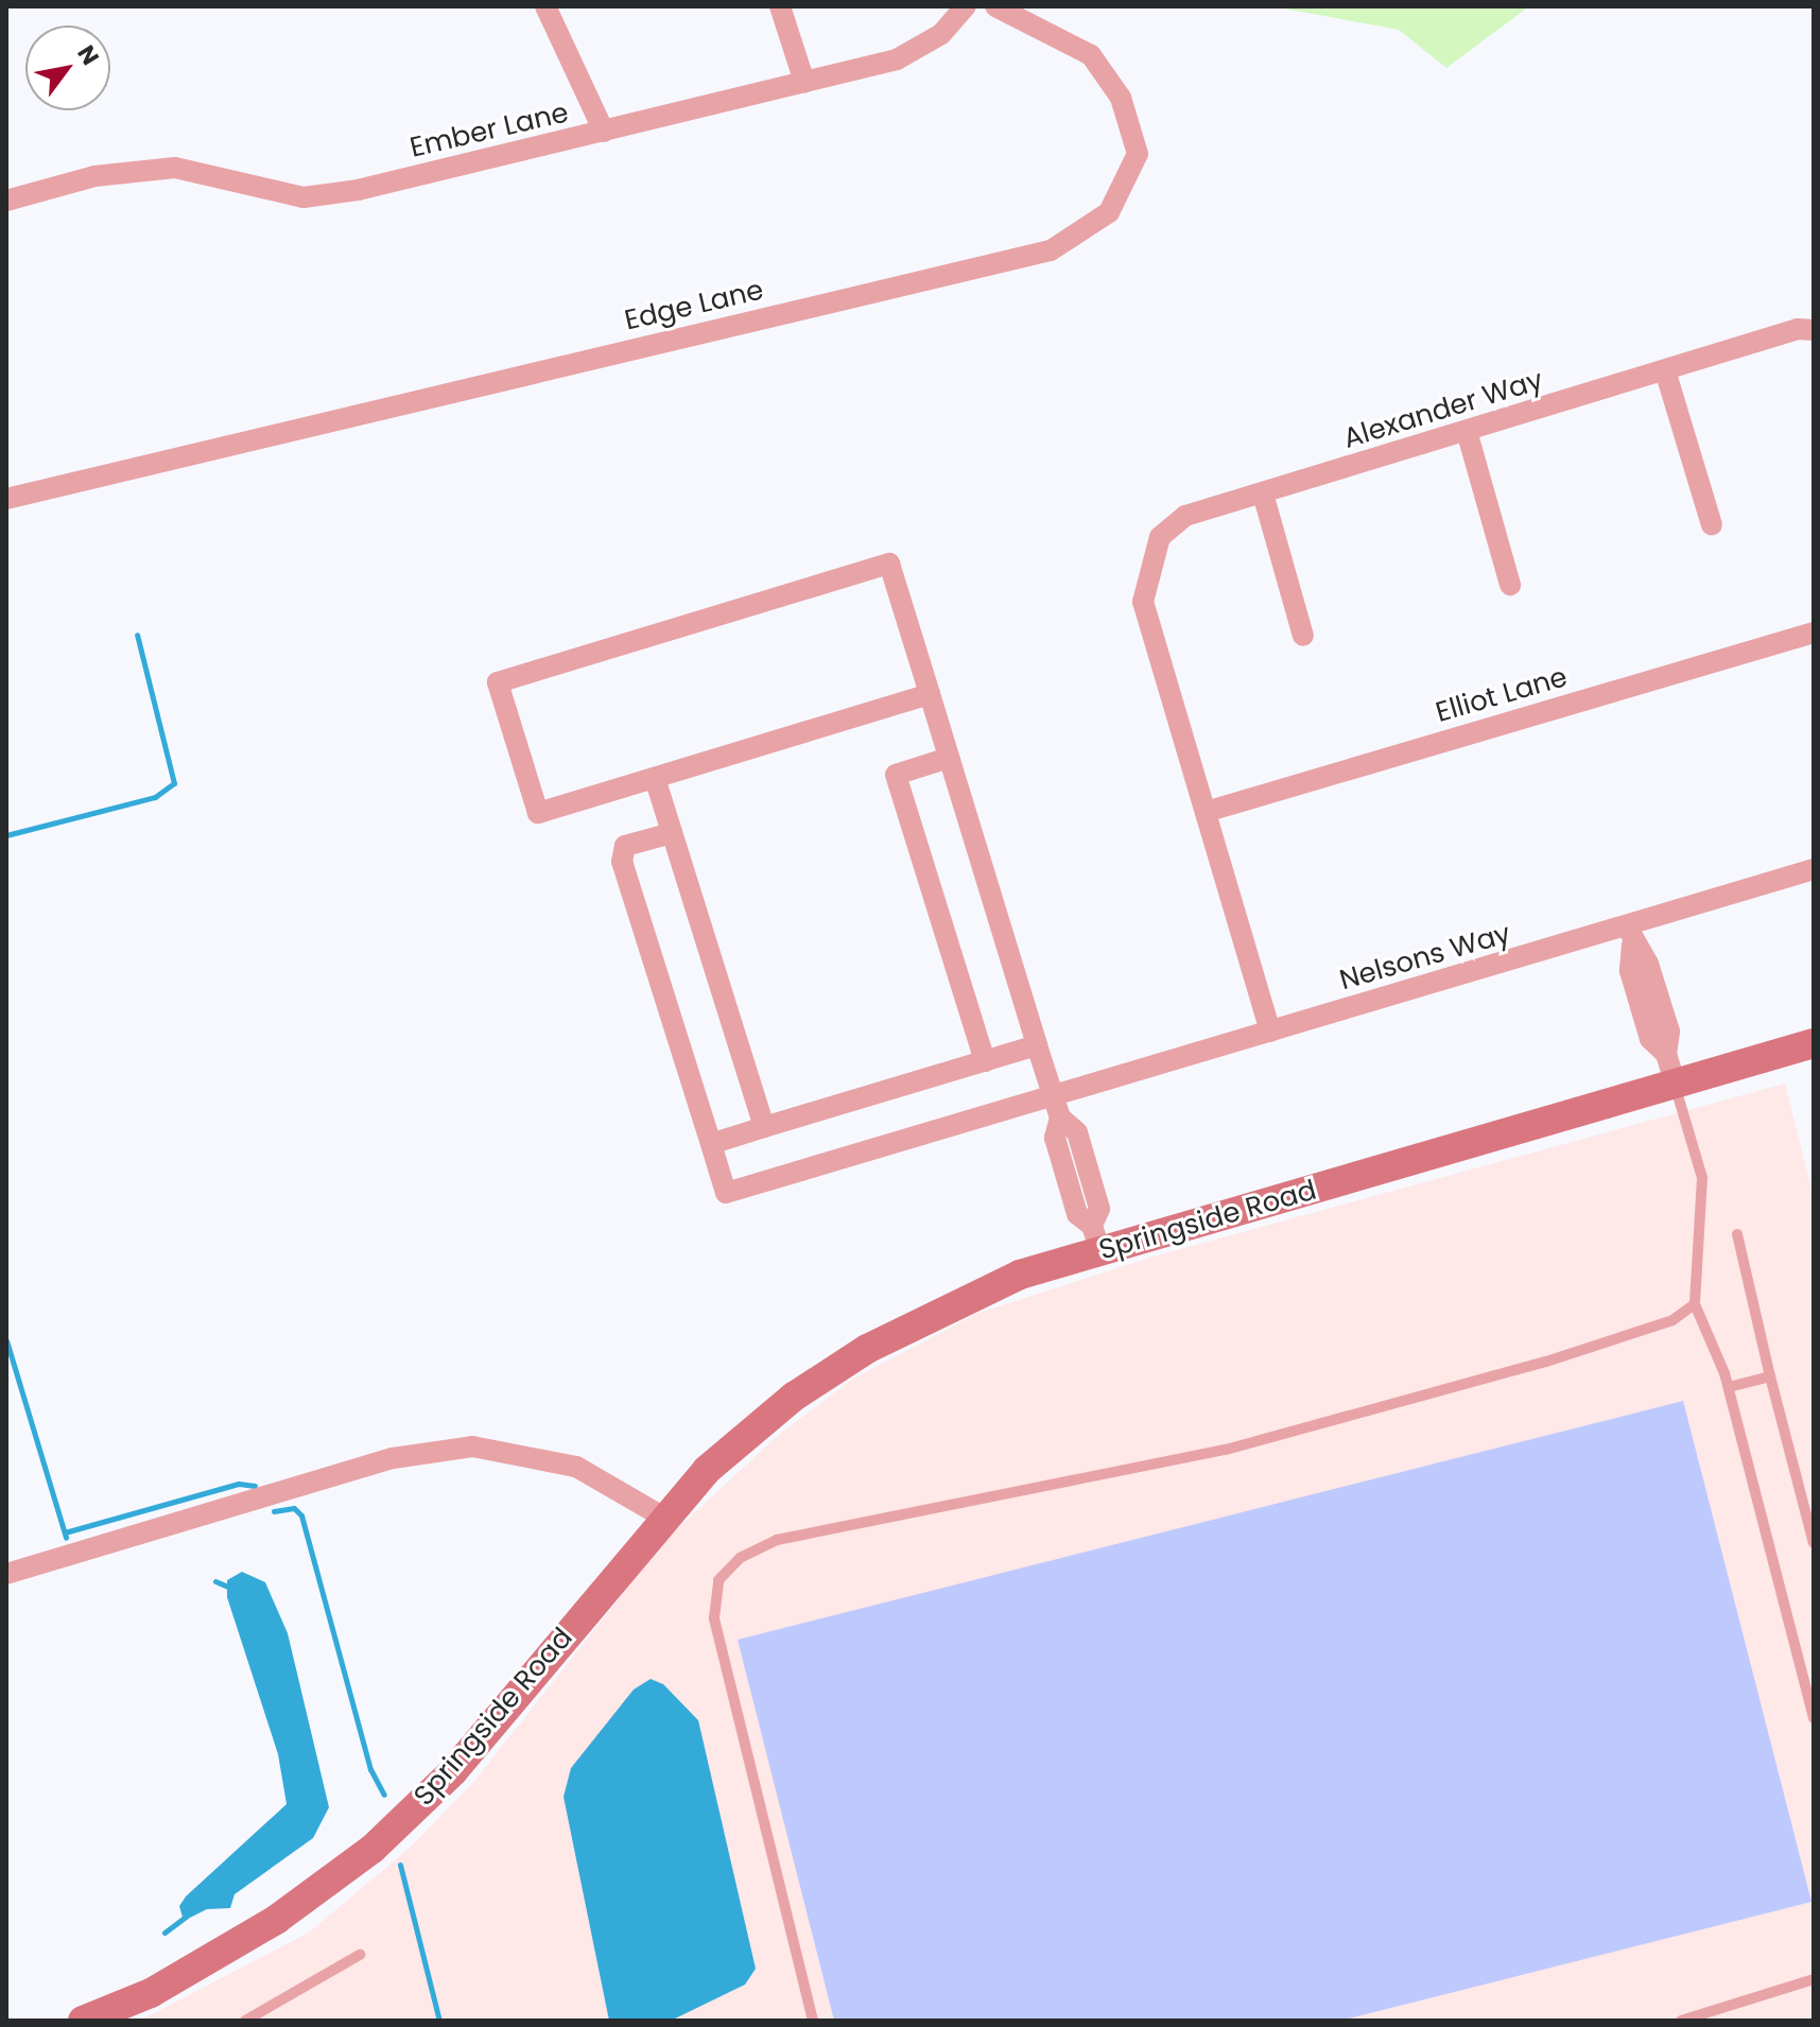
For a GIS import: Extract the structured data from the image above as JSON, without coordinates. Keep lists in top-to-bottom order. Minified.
{"streets":{"main road":["Springside Road"],"street":["Ember Lane","Edge Lane","Alexander Way","Elliot Lane","Nelsons Way"]},"crossings":[["Alexander Way","Elliot Lane"]],"north":"top right"}
